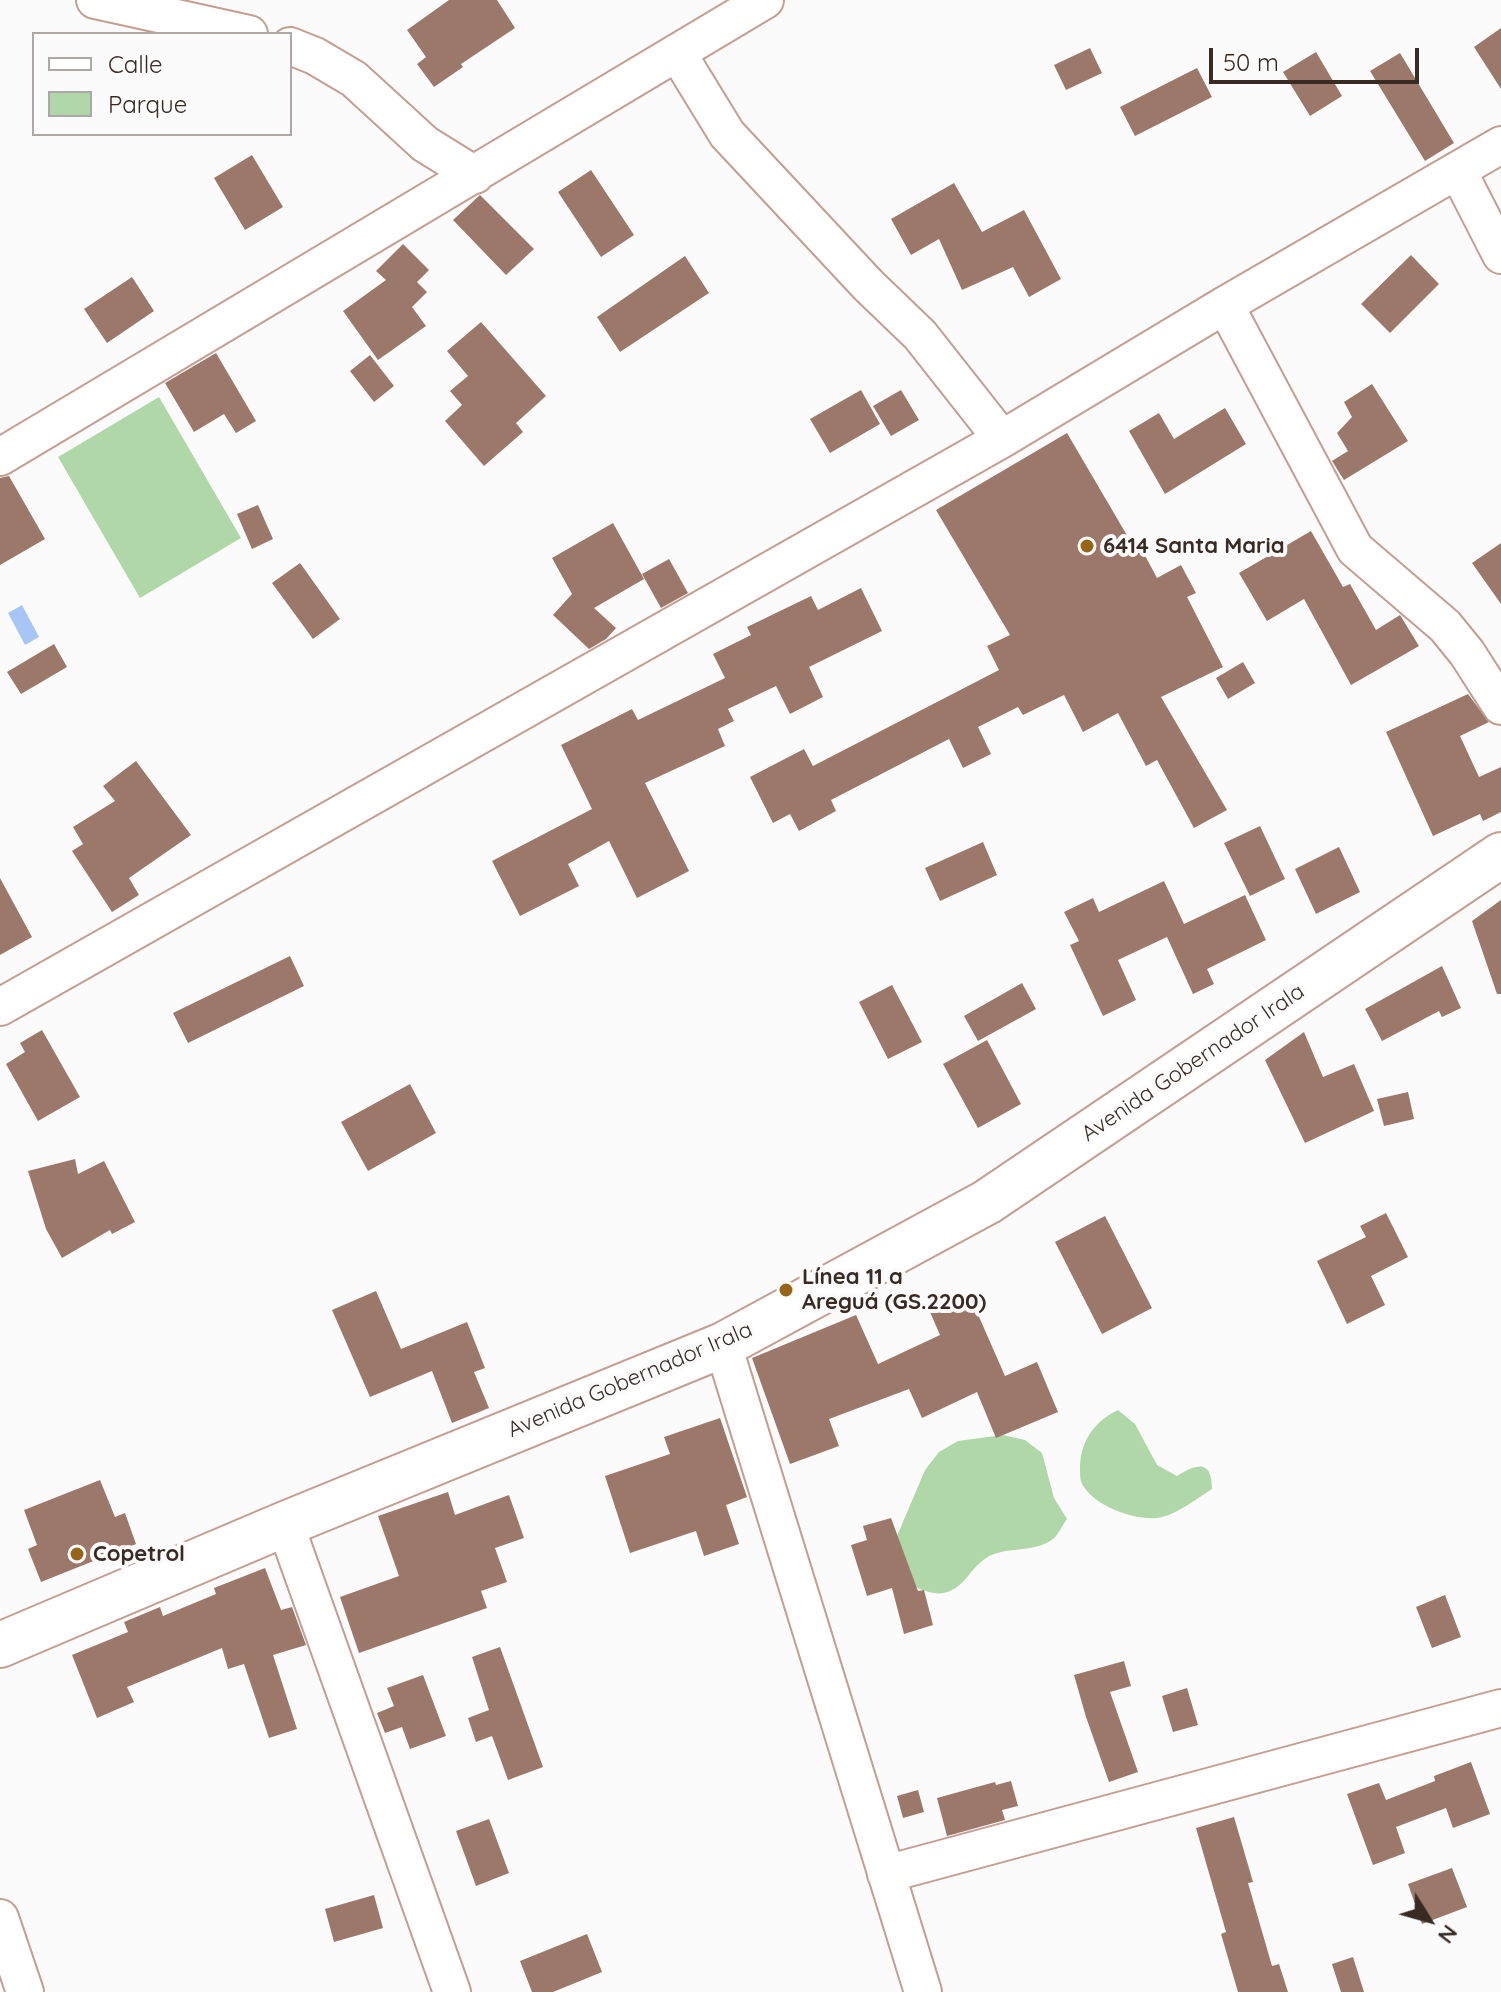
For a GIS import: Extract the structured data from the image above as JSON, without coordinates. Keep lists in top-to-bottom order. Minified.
{"streets":{"main road":["Avenida Gobernador Irala"]},"places":["6414 Santa Maria","Línea 11 a Areguá (GS.2200)","Copetrol"],"legend":["Calle","Parque"],"scale_bar":"50 m","north":"bottom right"}
